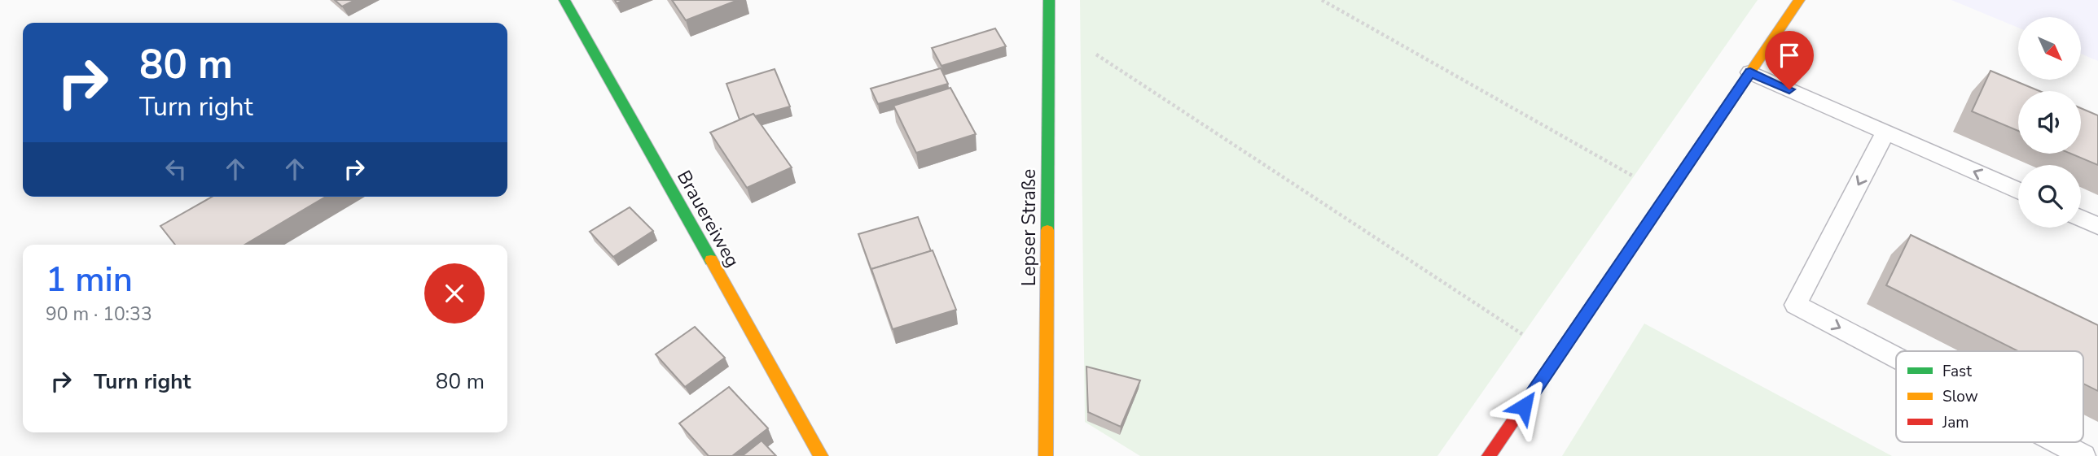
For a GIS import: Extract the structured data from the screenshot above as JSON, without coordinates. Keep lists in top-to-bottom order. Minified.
{"streets":{"street":["Brauereiweg","Lepser Straße"]},"legend":["Fast","Slow","Jam"],"north":"bottom right","page":{"turn":["80 m","Turn right"],"heading":["1 min","90 m · 10:33"],"list":[{"name":"Turn right","value":"80 m"}]}}
